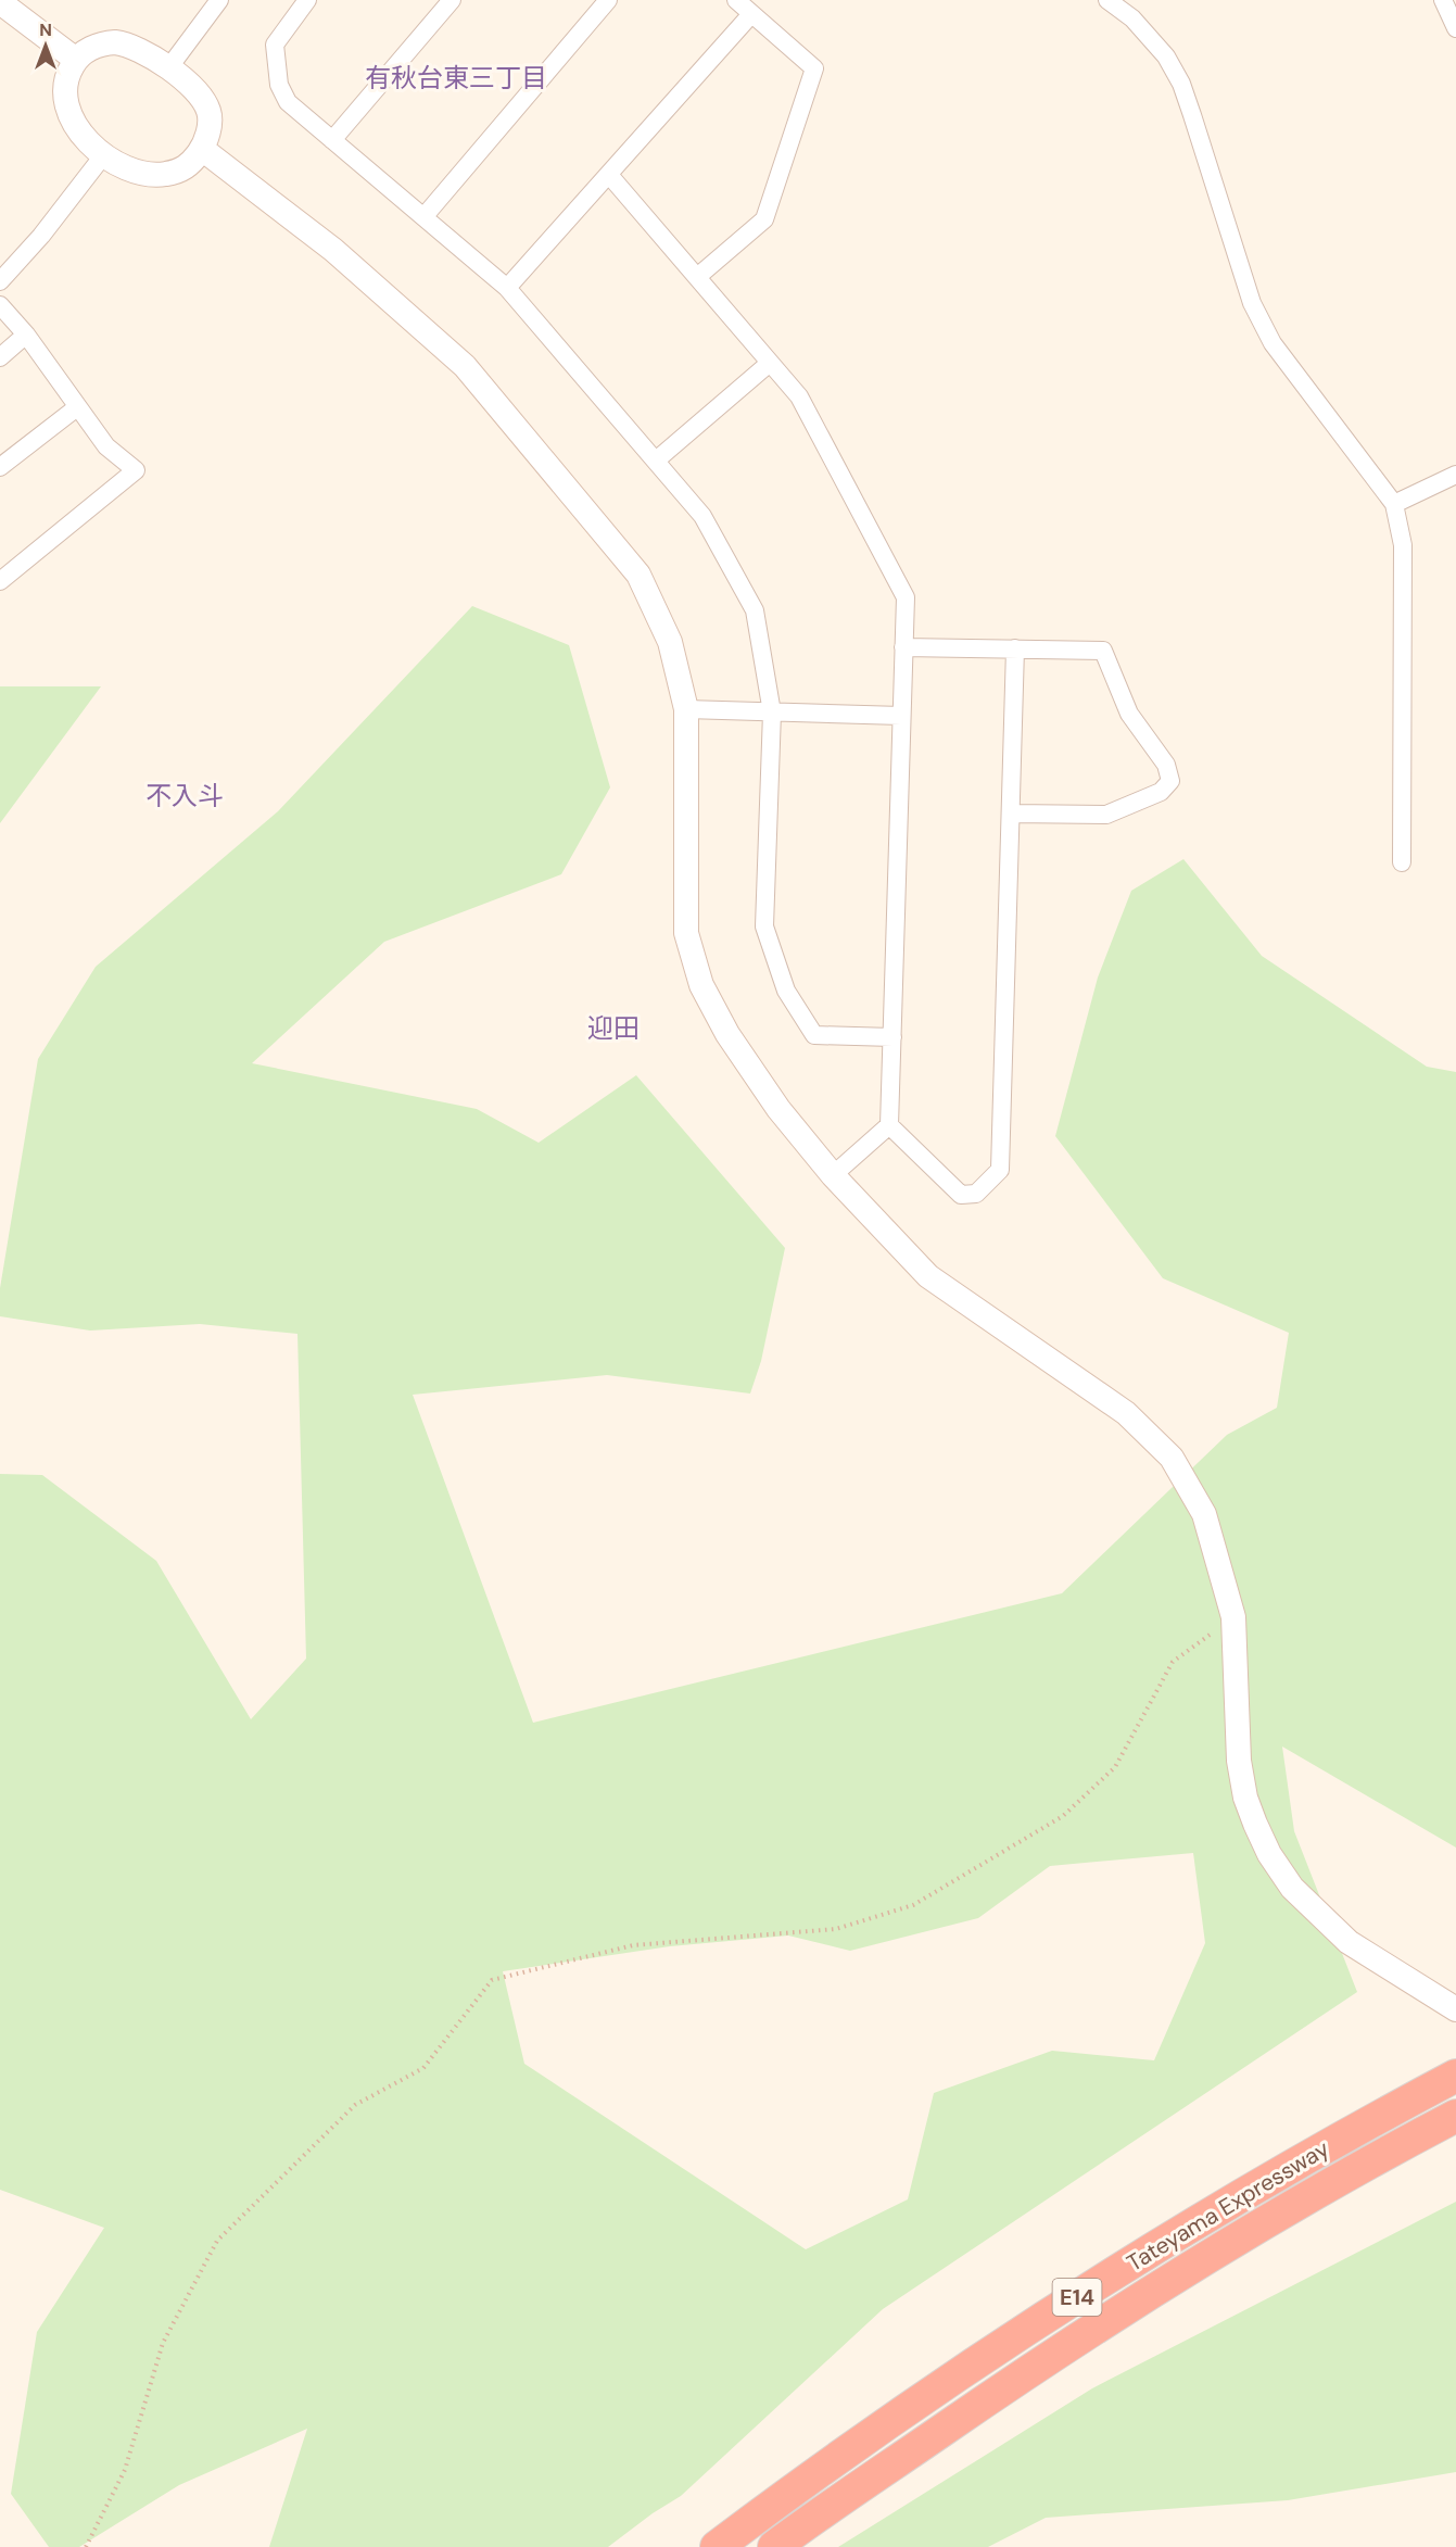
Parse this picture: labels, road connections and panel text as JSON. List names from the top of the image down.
{
  "streets": {
    "highway": ["Tateyama Expressway", "E14"]
  },
  "districts": ["有秋台東三丁目", "不入斗", "迎田"],
  "north": "top"
}
